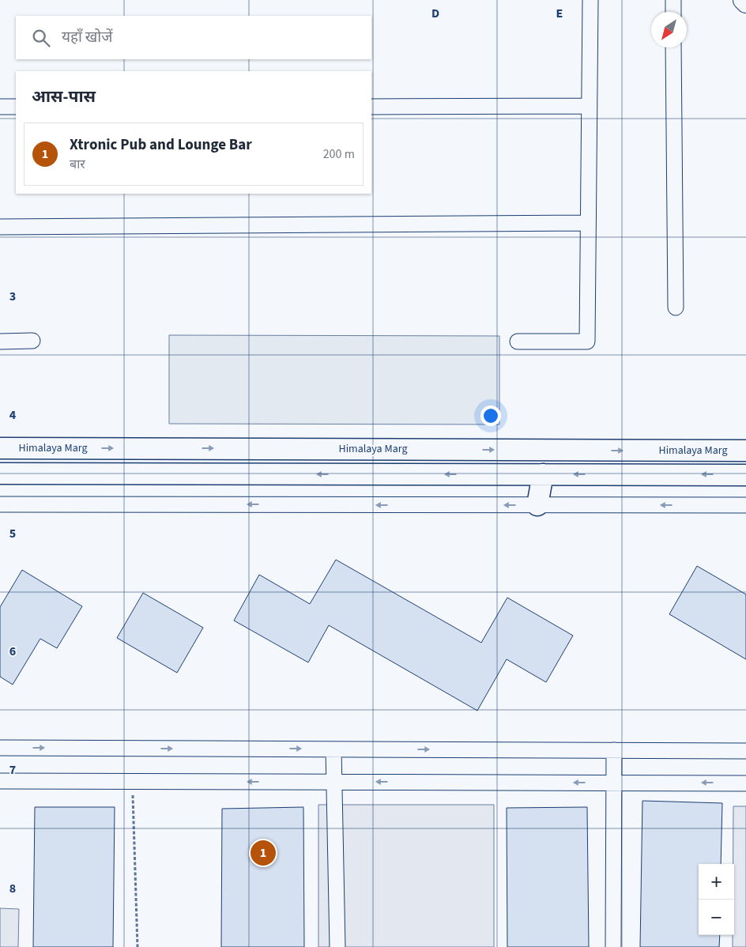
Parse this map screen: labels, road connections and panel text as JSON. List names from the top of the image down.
{
  "streets": {
    "main road": ["Himalaya Marg"]
  },
  "north": "bottom left",
  "page": {
    "search": "यहाँ खोजें",
    "heading": "आस-पास",
    "list": [
      {
        "mark": "1",
        "name": "Xtronic Pub and Lounge Bar",
        "note": "बार",
        "value": "200 m"
      }
    ],
    "pins": "1",
    "map_buttons": ["+", "−"]
  },
  "grid": {
    "columns": ["D", "E"],
    "rows": [
      "3",
      "4",
      "5",
      "6",
      "7",
      "8"
    ]
  }
}
